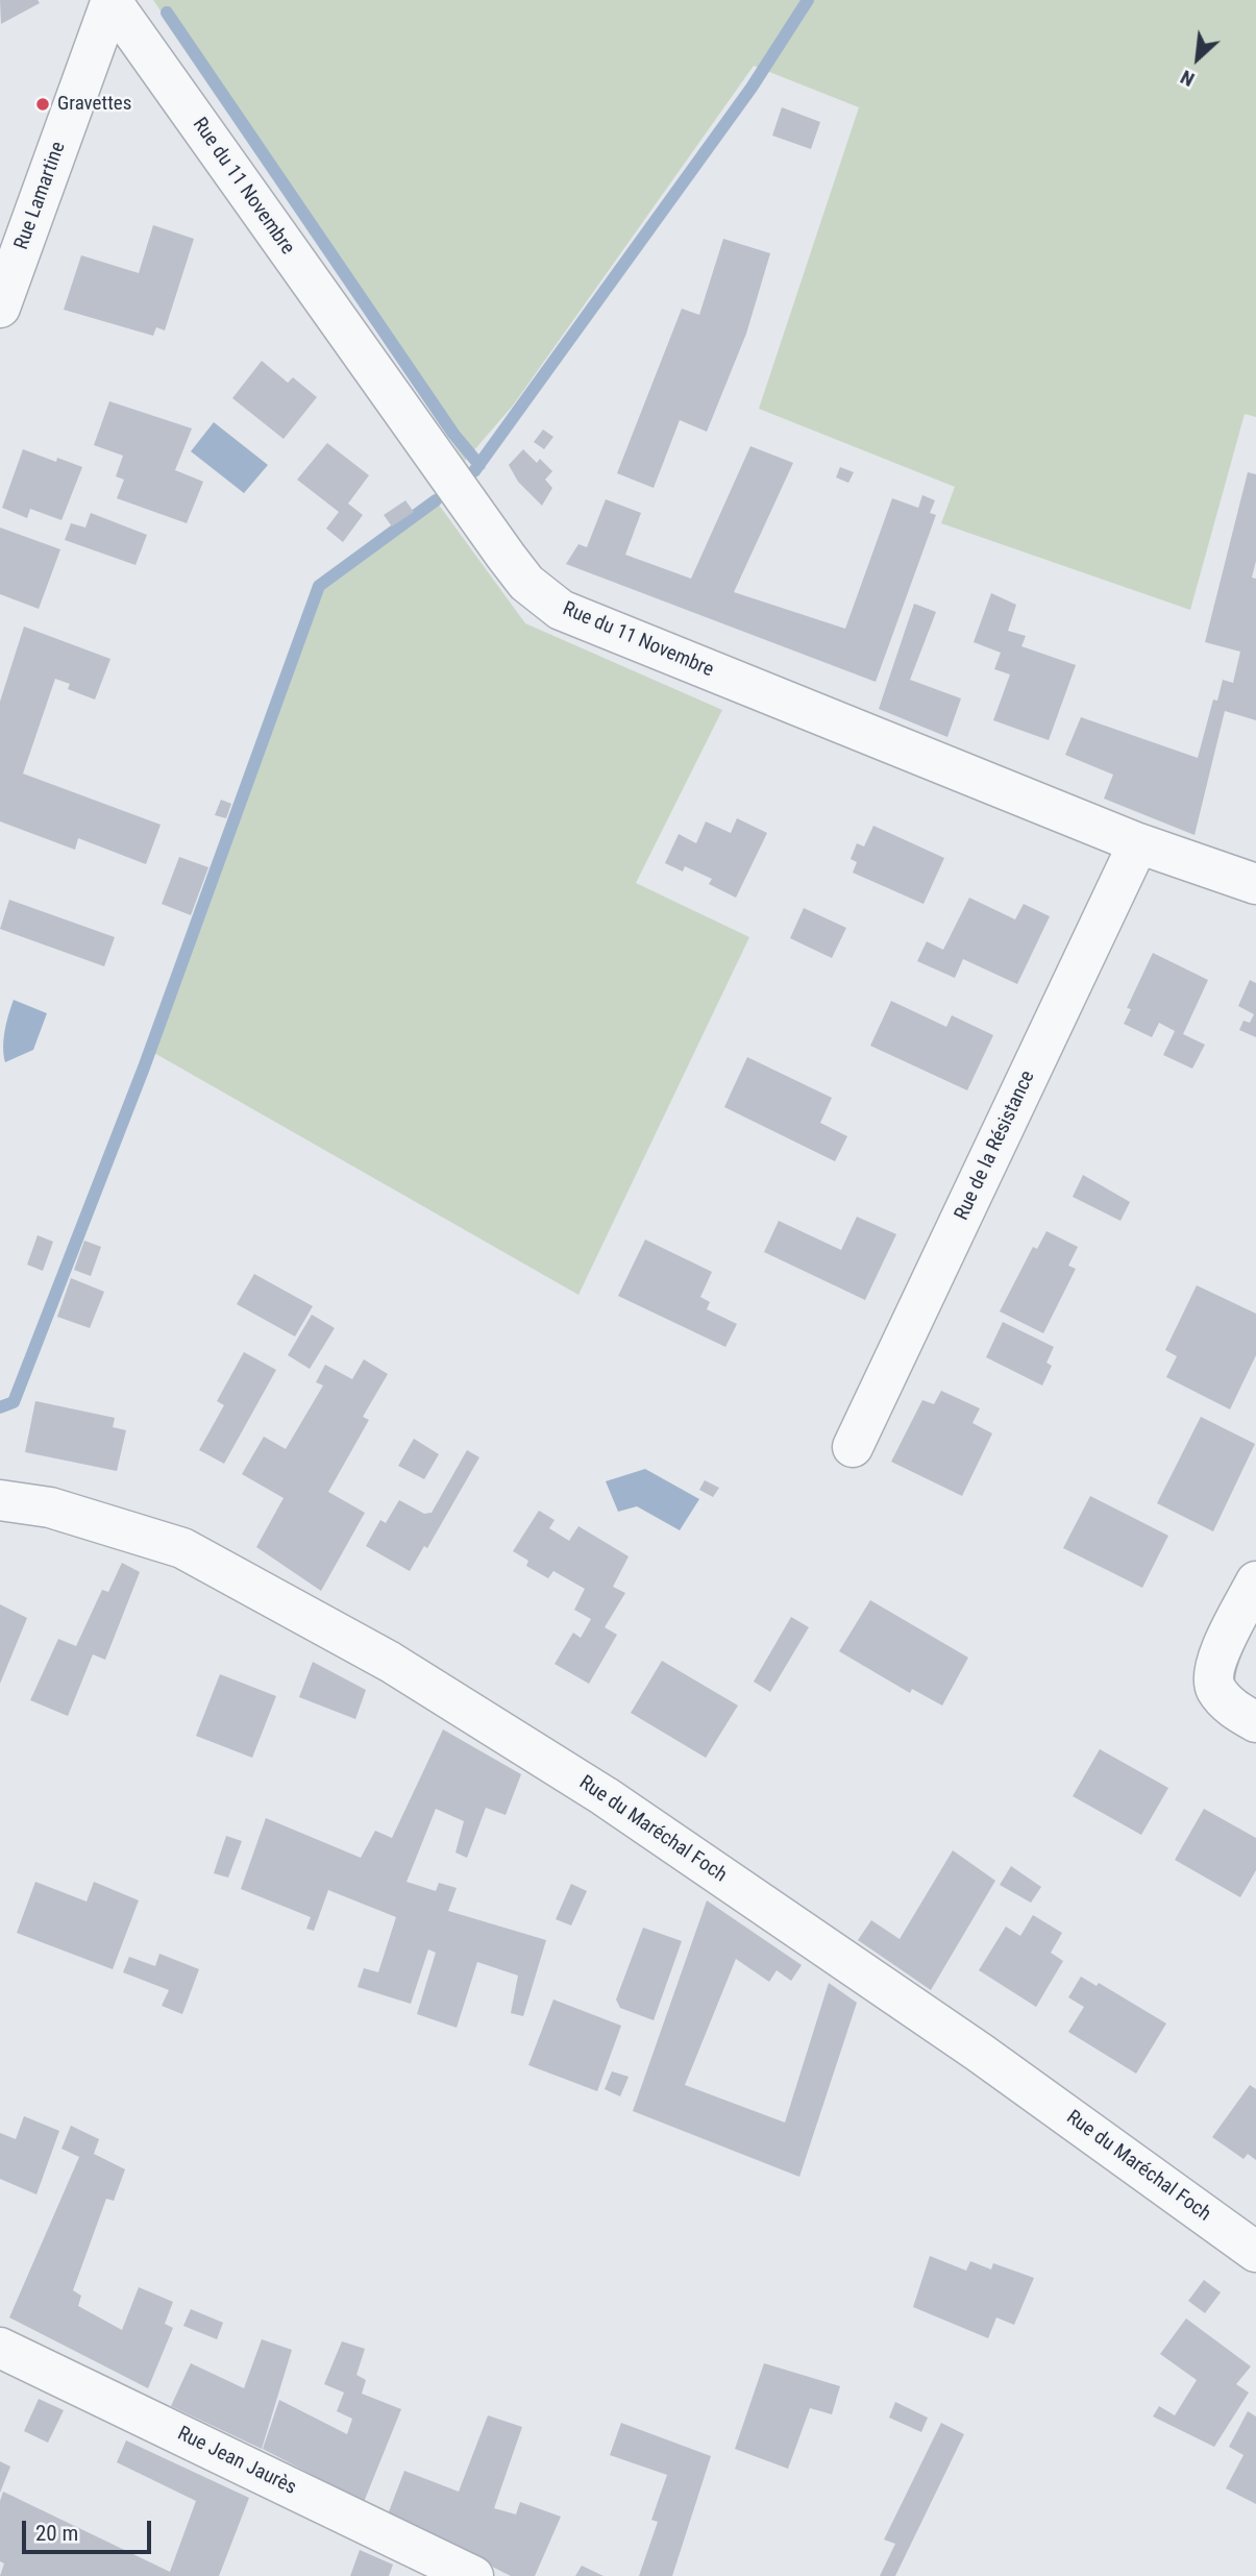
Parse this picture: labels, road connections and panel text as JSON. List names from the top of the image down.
{
  "streets": {
    "street": [
      "Rue du 11 Novembre",
      "Rue Lamartine",
      "Rue de la Résistance",
      "Rue du Maréchal Foch",
      "Rue Jean Jaurès"
    ]
  },
  "crossings": [
    ["Rue du 11 Novembre", "Rue Lamartine"],
    ["Rue du 11 Novembre", "Rue de la Résistance"]
  ],
  "places": ["Gravettes"],
  "scale_bar": "20 m",
  "north": "bottom left"
}
